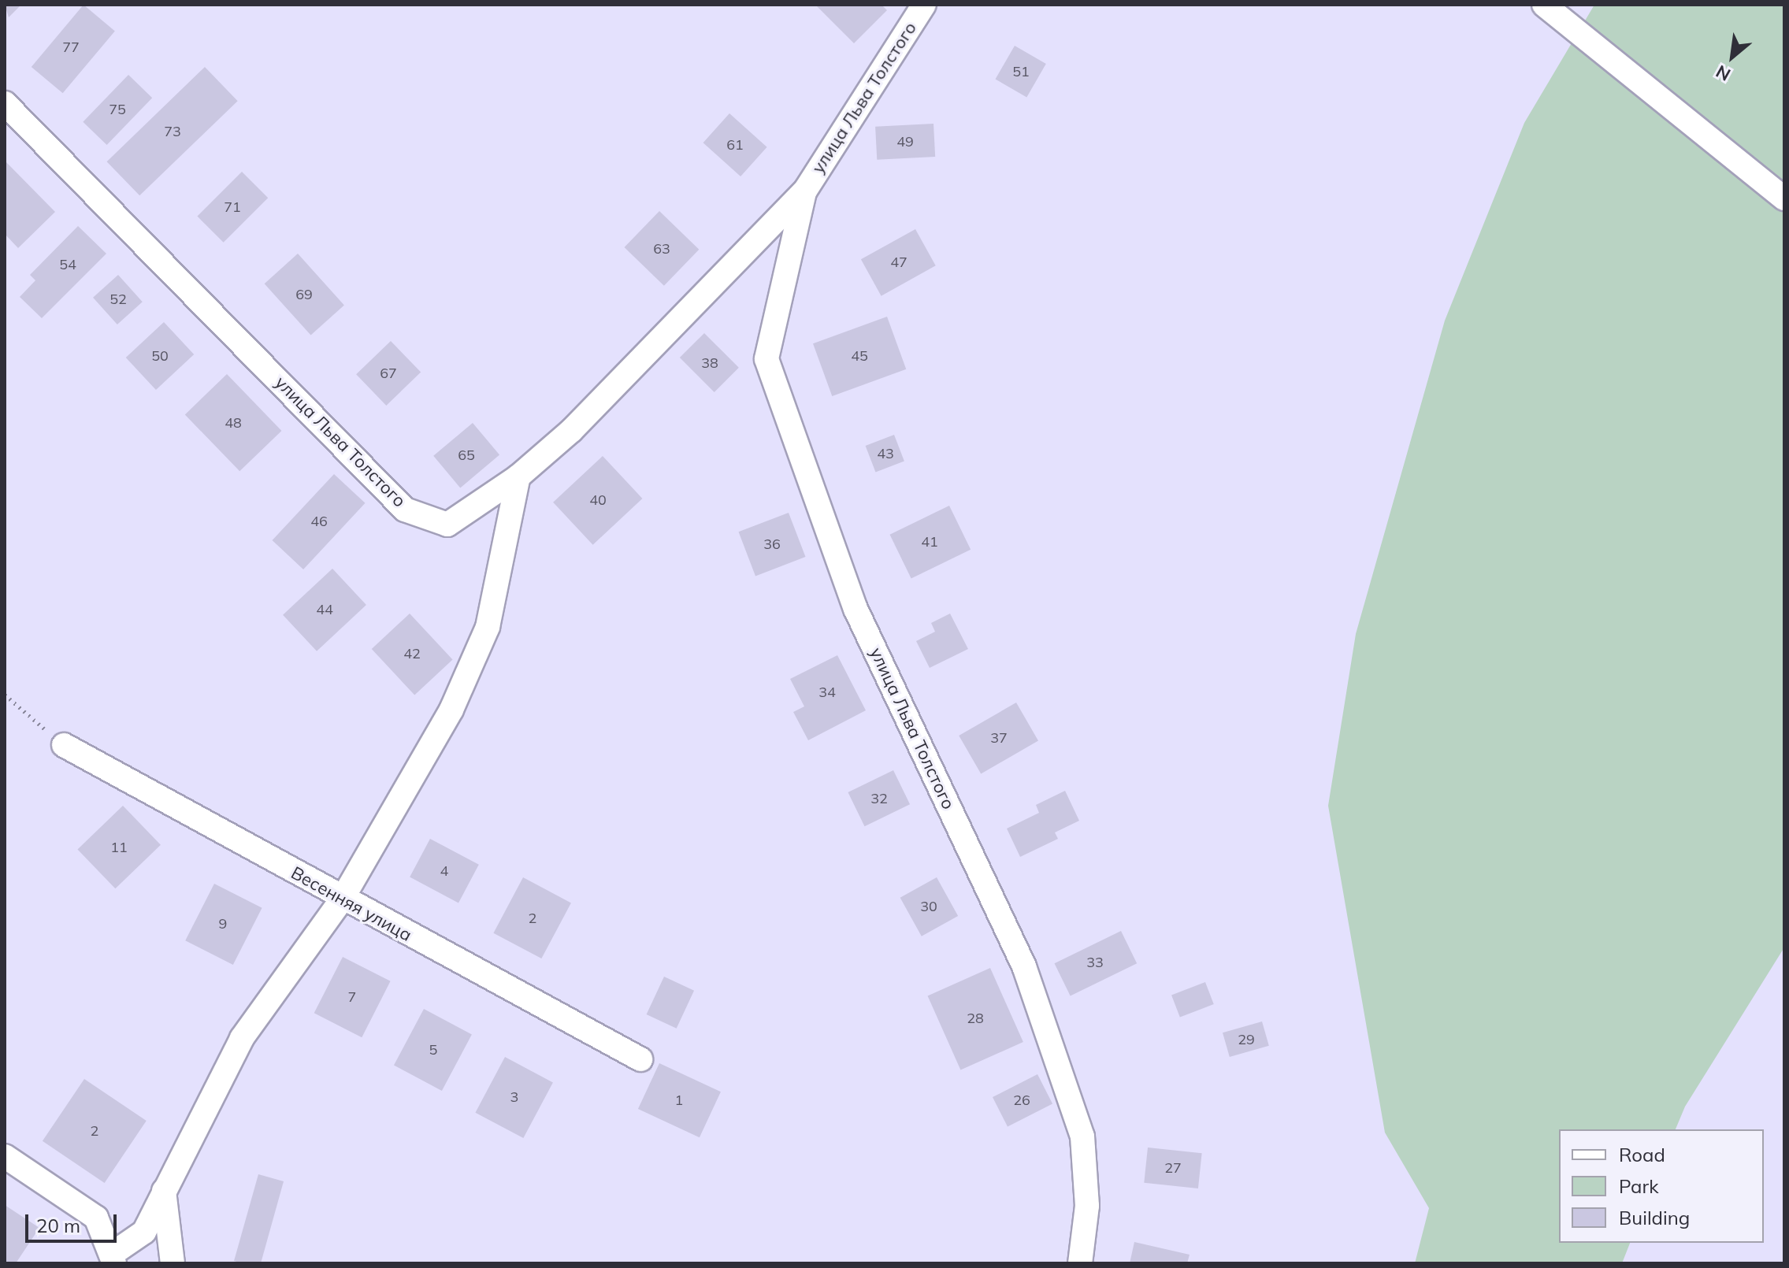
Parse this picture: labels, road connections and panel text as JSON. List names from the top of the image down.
{
  "streets": {
    "street": ["улица Льва Толстого", "Весенняя улица"]
  },
  "house_numbers": [
    "77",
    "51",
    "75",
    "73",
    "49",
    "61",
    "71",
    "63",
    "47",
    "54",
    "69",
    "52",
    "50",
    "45",
    "38",
    "67",
    "48",
    "43",
    "65",
    "40",
    "46",
    "41",
    "36",
    "44",
    "42",
    "34",
    "37",
    "32",
    "11",
    "4",
    "30",
    "2",
    "9",
    "33",
    "7",
    "28",
    "29",
    "5",
    "3",
    "1",
    "26",
    "2",
    "27"
  ],
  "legend": ["Road", "Park", "Building"],
  "scale_bar": "20 m",
  "north": "bottom left"
}
